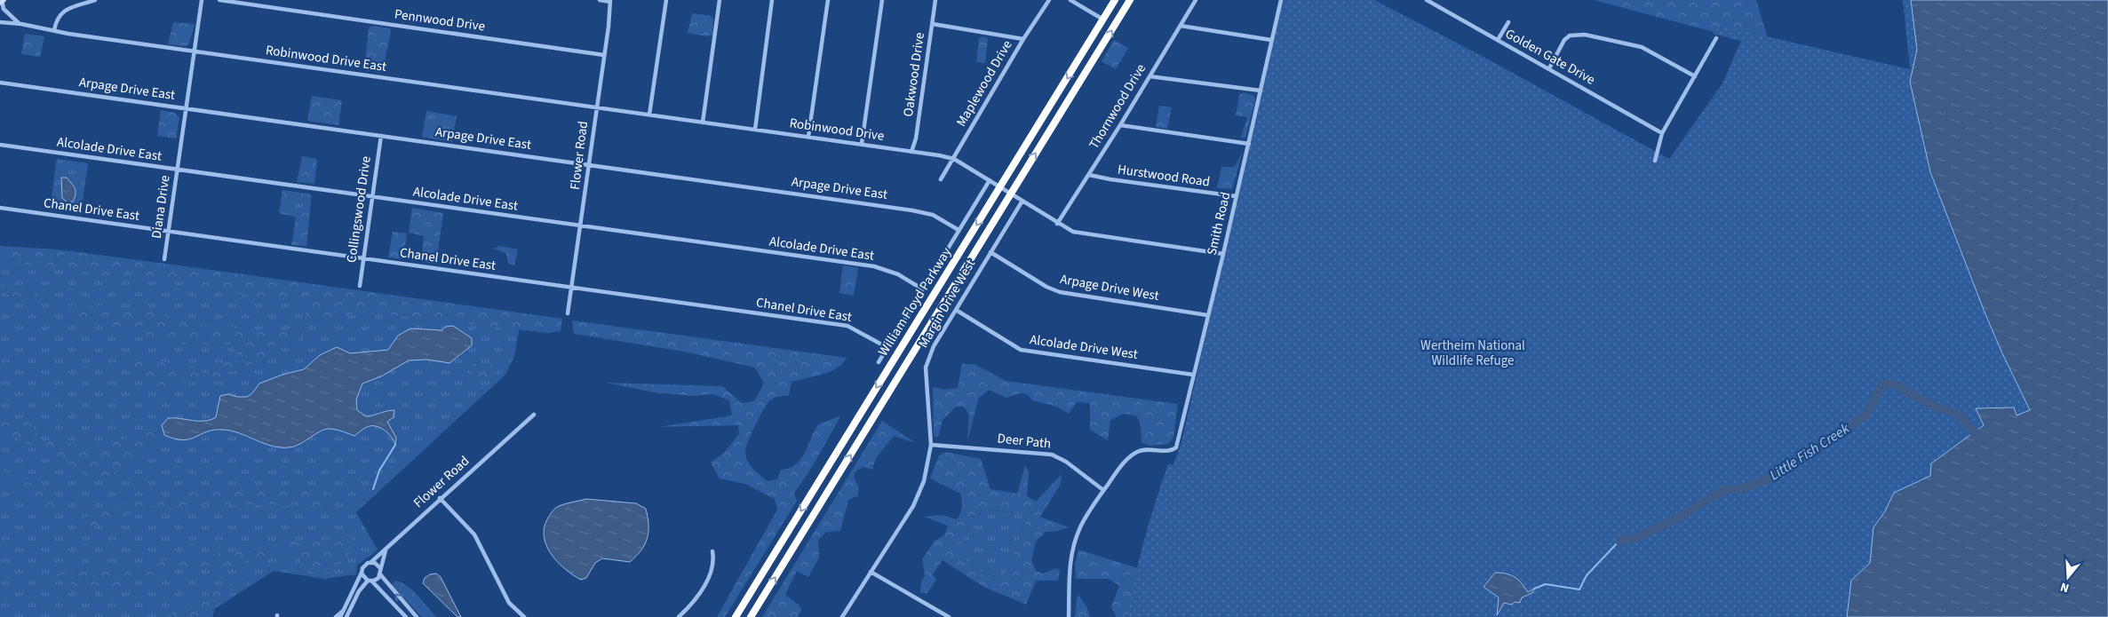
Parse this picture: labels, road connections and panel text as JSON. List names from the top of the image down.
{
  "streets": {
    "highway": ["William Floyd Parkway"],
    "street": [
      "Pennwood Drive",
      "Golden Gate Drive",
      "Robinwood Drive East",
      "Oakwood Drive",
      "Maplewood Drive",
      "Arpage Drive East",
      "Thornwood Drive",
      "Robinwood Drive",
      "Alcolade Drive East",
      "Flower Road",
      "Hurstwood Road",
      "Diana Drive",
      "Chanel Drive East",
      "Collingswood Drive",
      "Smith Road",
      "Arpage Drive West",
      "Margin Drive West",
      "Alcolade Drive West",
      "Deer Path"
    ]
  },
  "crossings": [
    ["Pennwood Drive", "Flower Road"],
    ["Robinwood Drive East", "Robinwood Drive"],
    ["Robinwood Drive East", "Flower Road"],
    ["Robinwood Drive East", "Diana Drive"],
    ["Oakwood Drive", "Robinwood Drive"],
    ["Maplewood Drive", "Robinwood Drive"],
    ["Arpage Drive East", "Flower Road"],
    ["Arpage Drive East", "Diana Drive"],
    ["Arpage Drive East", "Collingswood Drive"],
    ["Thornwood Drive", "Robinwood Drive"],
    ["Thornwood Drive", "Hurstwood Road"],
    ["Robinwood Drive", "Smith Road"],
    ["Robinwood Drive", "William Floyd Parkway"],
    ["Robinwood Drive", "Margin Drive West"],
    ["Alcolade Drive East", "Flower Road"],
    ["Alcolade Drive East", "Diana Drive"],
    ["Alcolade Drive East", "Collingswood Drive"],
    ["Flower Road", "Chanel Drive East"],
    ["Hurstwood Road", "Smith Road"],
    ["Diana Drive", "Chanel Drive East"],
    ["Chanel Drive East", "Collingswood Drive"],
    ["Smith Road", "Arpage Drive West"],
    ["Smith Road", "Alcolade Drive West"],
    ["Smith Road", "Deer Path"],
    ["Arpage Drive West", "Margin Drive West"],
    ["Margin Drive West", "Alcolade Drive West"],
    ["Margin Drive West", "Deer Path"]
  ],
  "water": ["Little Fish Creek"],
  "parks": ["Wertheim National Wildlife Refuge"],
  "north": "bottom"
}
